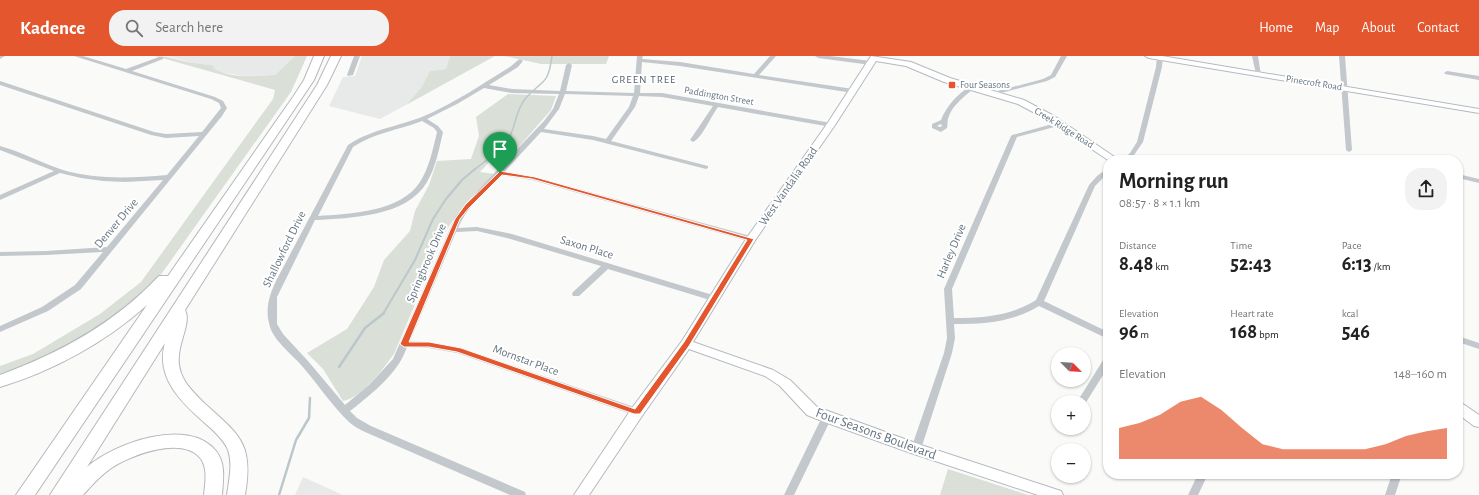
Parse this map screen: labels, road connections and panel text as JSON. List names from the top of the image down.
{
  "streets": {
    "main road": [
      "Pinecroft Road",
      "Creek Ridge Road",
      "West Vandalia Road",
      "Four Seasons Boulevard"
    ],
    "street": [
      "Paddington Street",
      "Denver Drive",
      "Saxon Place",
      "Shallowford Drive",
      "Harley Drive",
      "Springbrook Drive",
      "Mornstar Place"
    ]
  },
  "crossings": [
    ["Paddington Street", "West Vandalia Road"],
    ["Paddington Street", "Shallowford Drive"],
    ["Paddington Street", "Springbrook Drive"],
    ["Creek Ridge Road", "West Vandalia Road"],
    ["Creek Ridge Road", "Harley Drive"],
    ["West Vandalia Road", "Saxon Place"],
    ["West Vandalia Road", "Mornstar Place"],
    ["West Vandalia Road", "Four Seasons Boulevard"],
    ["Saxon Place", "Springbrook Drive"],
    ["Shallowford Drive", "Springbrook Drive"],
    ["Harley Drive", "Four Seasons Boulevard"],
    ["Springbrook Drive", "Mornstar Place"]
  ],
  "districts": ["GREEN TREE"],
  "places": {
    "transit": ["Four Seasons"]
  },
  "north": "bottom right",
  "page": {
    "header": "Kadence",
    "search": "Search here",
    "nav": [
      "Home",
      "Map",
      "About",
      "Contact"
    ],
    "heading": ["Morning run", "08:57 · 8 × 1.1 km"],
    "stats": [
      ["Distance", "8.48 km"],
      ["Time", "52:43"],
      ["Pace", "6:13 /km"],
      ["Elevation", "96 m"],
      ["Heart rate", "168 bpm"],
      ["kcal", "546"]
    ],
    "map_buttons": ["+", "−"],
    "chart": ["Elevation", "148–160 m"]
  }
}
